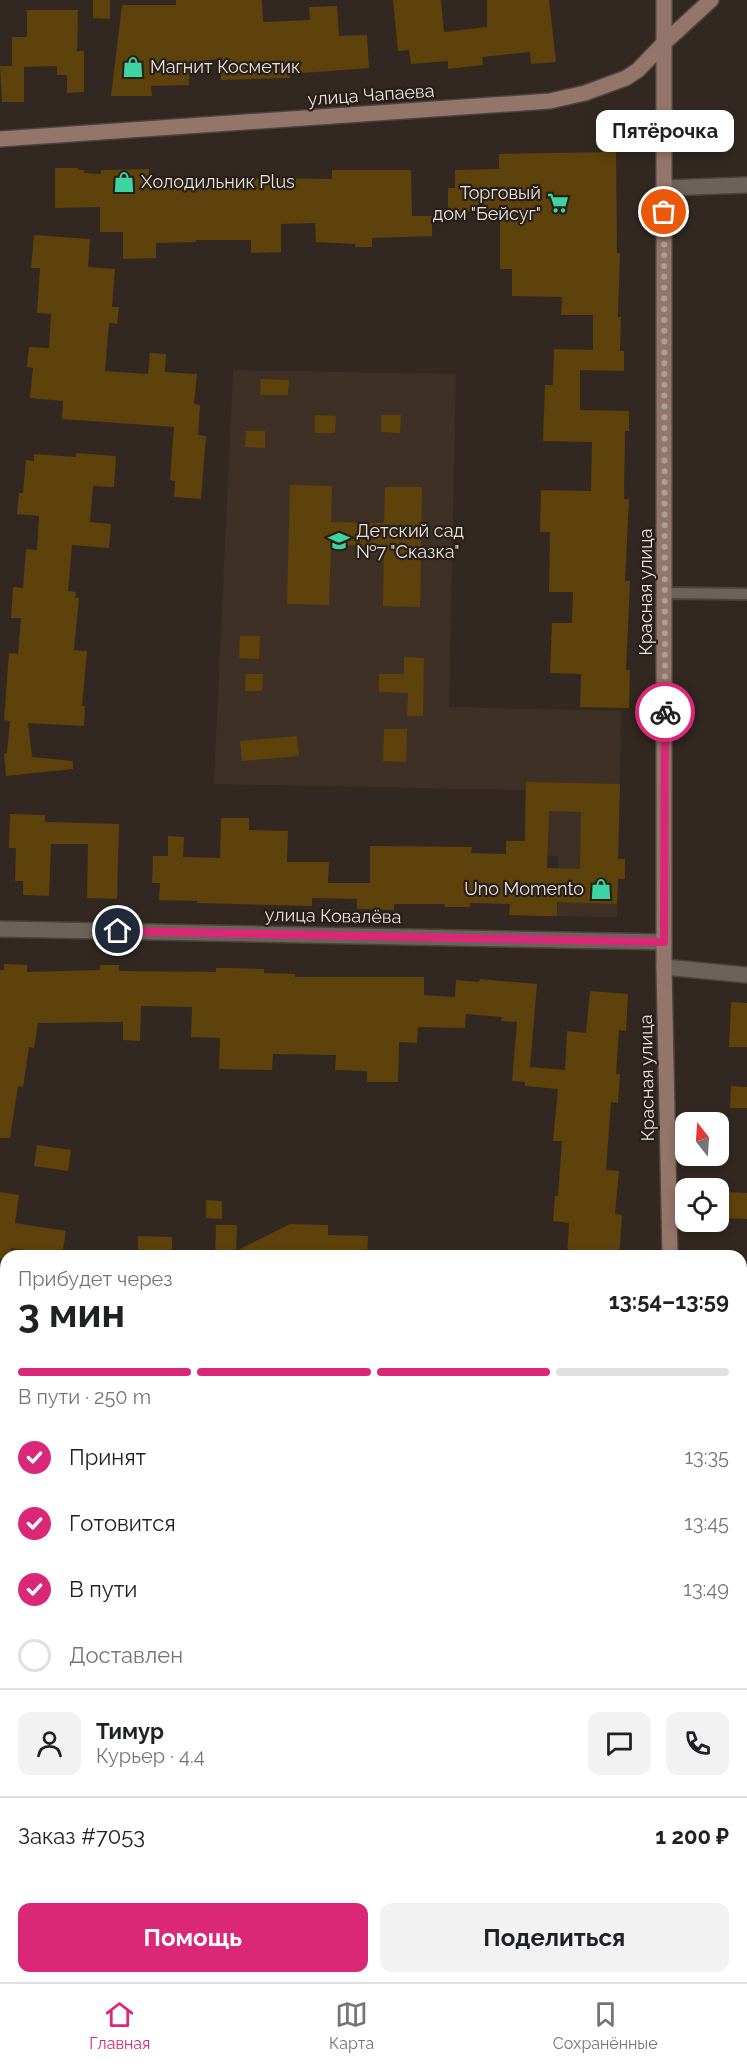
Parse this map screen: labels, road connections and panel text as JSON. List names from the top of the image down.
{
  "streets": {
    "street": ["улица Чапаева", "Красная улица", "улица Ковалёва"]
  },
  "crossings": [
    ["улица Чапаева", "Красная улица"],
    ["Красная улица", "улица Ковалёва"]
  ],
  "places": {
    "shop": ["Магнит Косметик", "Холодильник Plus", "Uno Momento"],
    "supermarket": ["Торговый дом \"Бейсуг\""],
    "other": ["Пятёрочка"],
    "school or university": ["Детский сад №7 \"Сказка\""]
  },
  "north": "top",
  "page": {
    "bubble": "Пятёрочка",
    "heading": ["3 мин", "Прибудет через", "13:54–13:59"],
    "panel": [
      "Тимур",
      "Курьер · 4.4",
      "Заказ #7053",
      "1 200 ₽"
    ],
    "bar": "В пути · 250 m",
    "list": [
      ["Принят", "13:35"],
      ["Готовится", "13:45"],
      ["В пути", "13:49"],
      "Доставлен"
    ],
    "buttons": ["Помощь", "Поделиться"],
    "tabs": ["Главная", "Карта", "Сохранённые"]
  }
}
